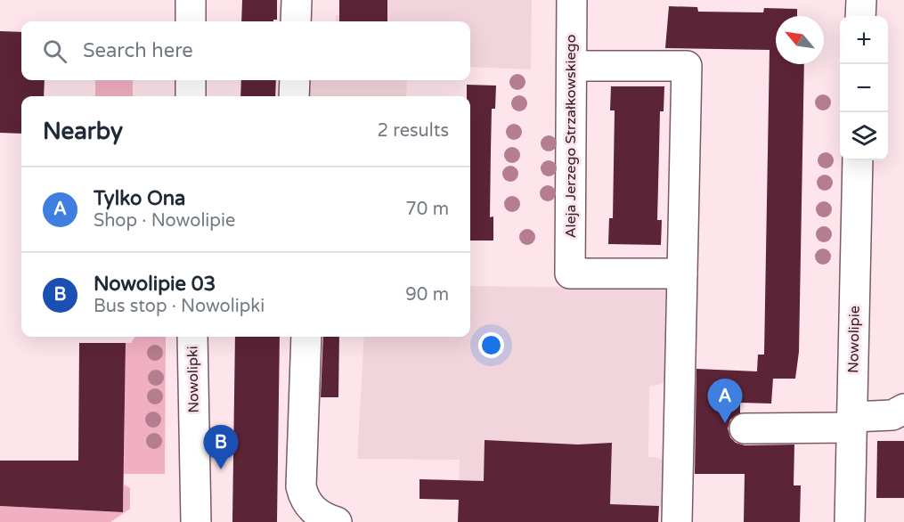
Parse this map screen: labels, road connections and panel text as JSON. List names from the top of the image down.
{
  "streets": {
    "street": ["Aleja Jerzego Strzałkowskiego", "Nowolipie", "Nowolipki"]
  },
  "north": "top left",
  "page": {
    "map_buttons": ["+", "−"],
    "search": "Search here",
    "heading": ["Nearby", "2 results"],
    "list": [
      {
        "mark": "A",
        "name": "Tylko Ona",
        "note": "Shop · Nowolipie",
        "value": "70 m"
      },
      {
        "mark": "B",
        "name": "Nowolipie 03",
        "note": "Bus stop · Nowolipki",
        "value": "90 m"
      }
    ],
    "pins": ["A", "B"]
  }
}
